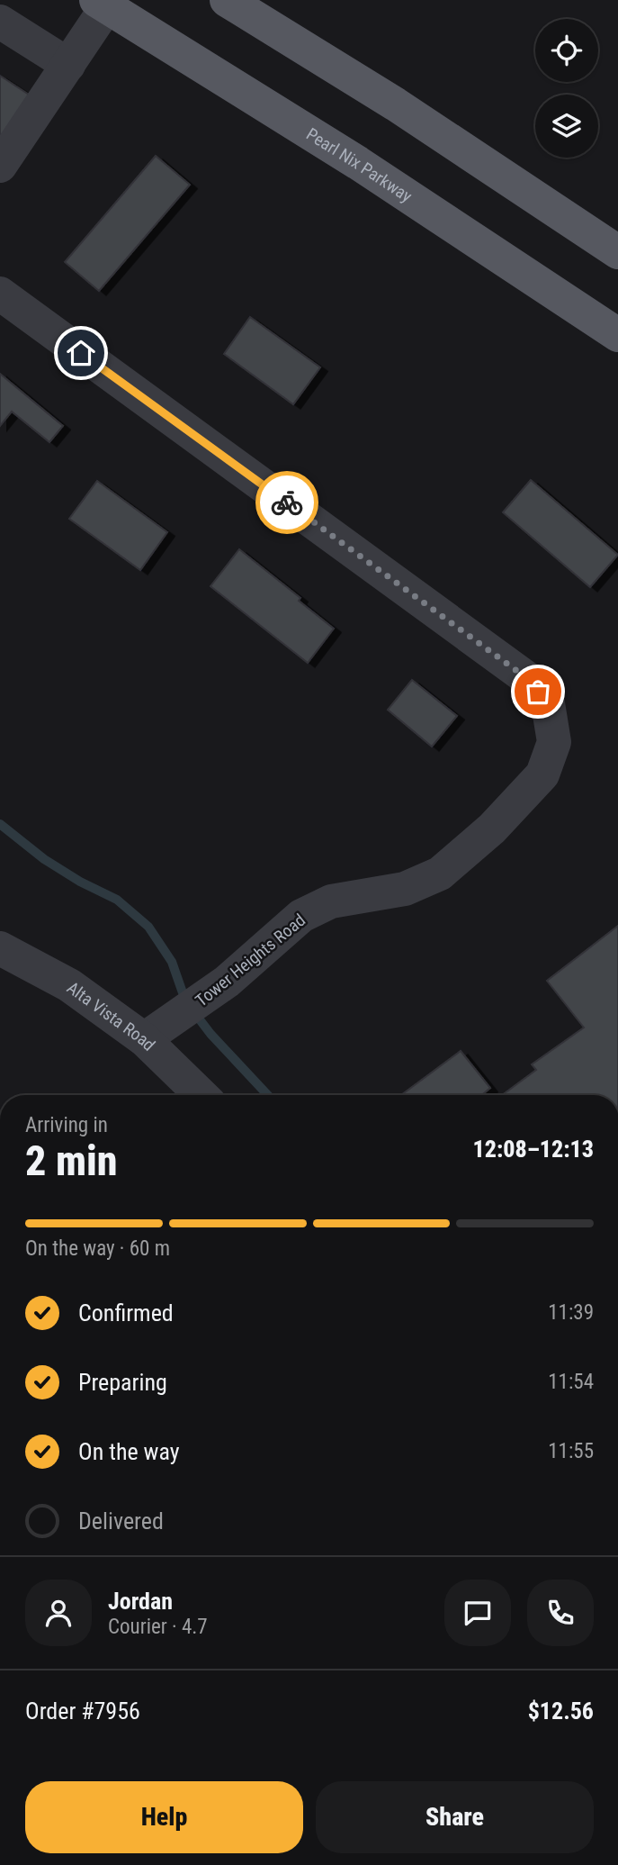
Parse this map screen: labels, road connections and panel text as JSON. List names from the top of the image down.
{
  "streets": {
    "main road": ["Pearl Nix Parkway"],
    "street": ["Tower Heights Road", "Alta Vista Road"]
  },
  "crossings": [
    ["Tower Heights Road", "Alta Vista Road"]
  ],
  "page": {
    "heading": ["2 min", "Arriving in", "12:08–12:13"],
    "panel": [
      "Jordan",
      "Courier · 4.7",
      "Order #7956",
      "$12.56"
    ],
    "bar": "On the way · 60 m",
    "list": [
      ["Confirmed", "11:39"],
      ["Preparing", "11:54"],
      ["On the way", "11:55"],
      "Delivered"
    ],
    "buttons": ["Help", "Share"]
  }
}
